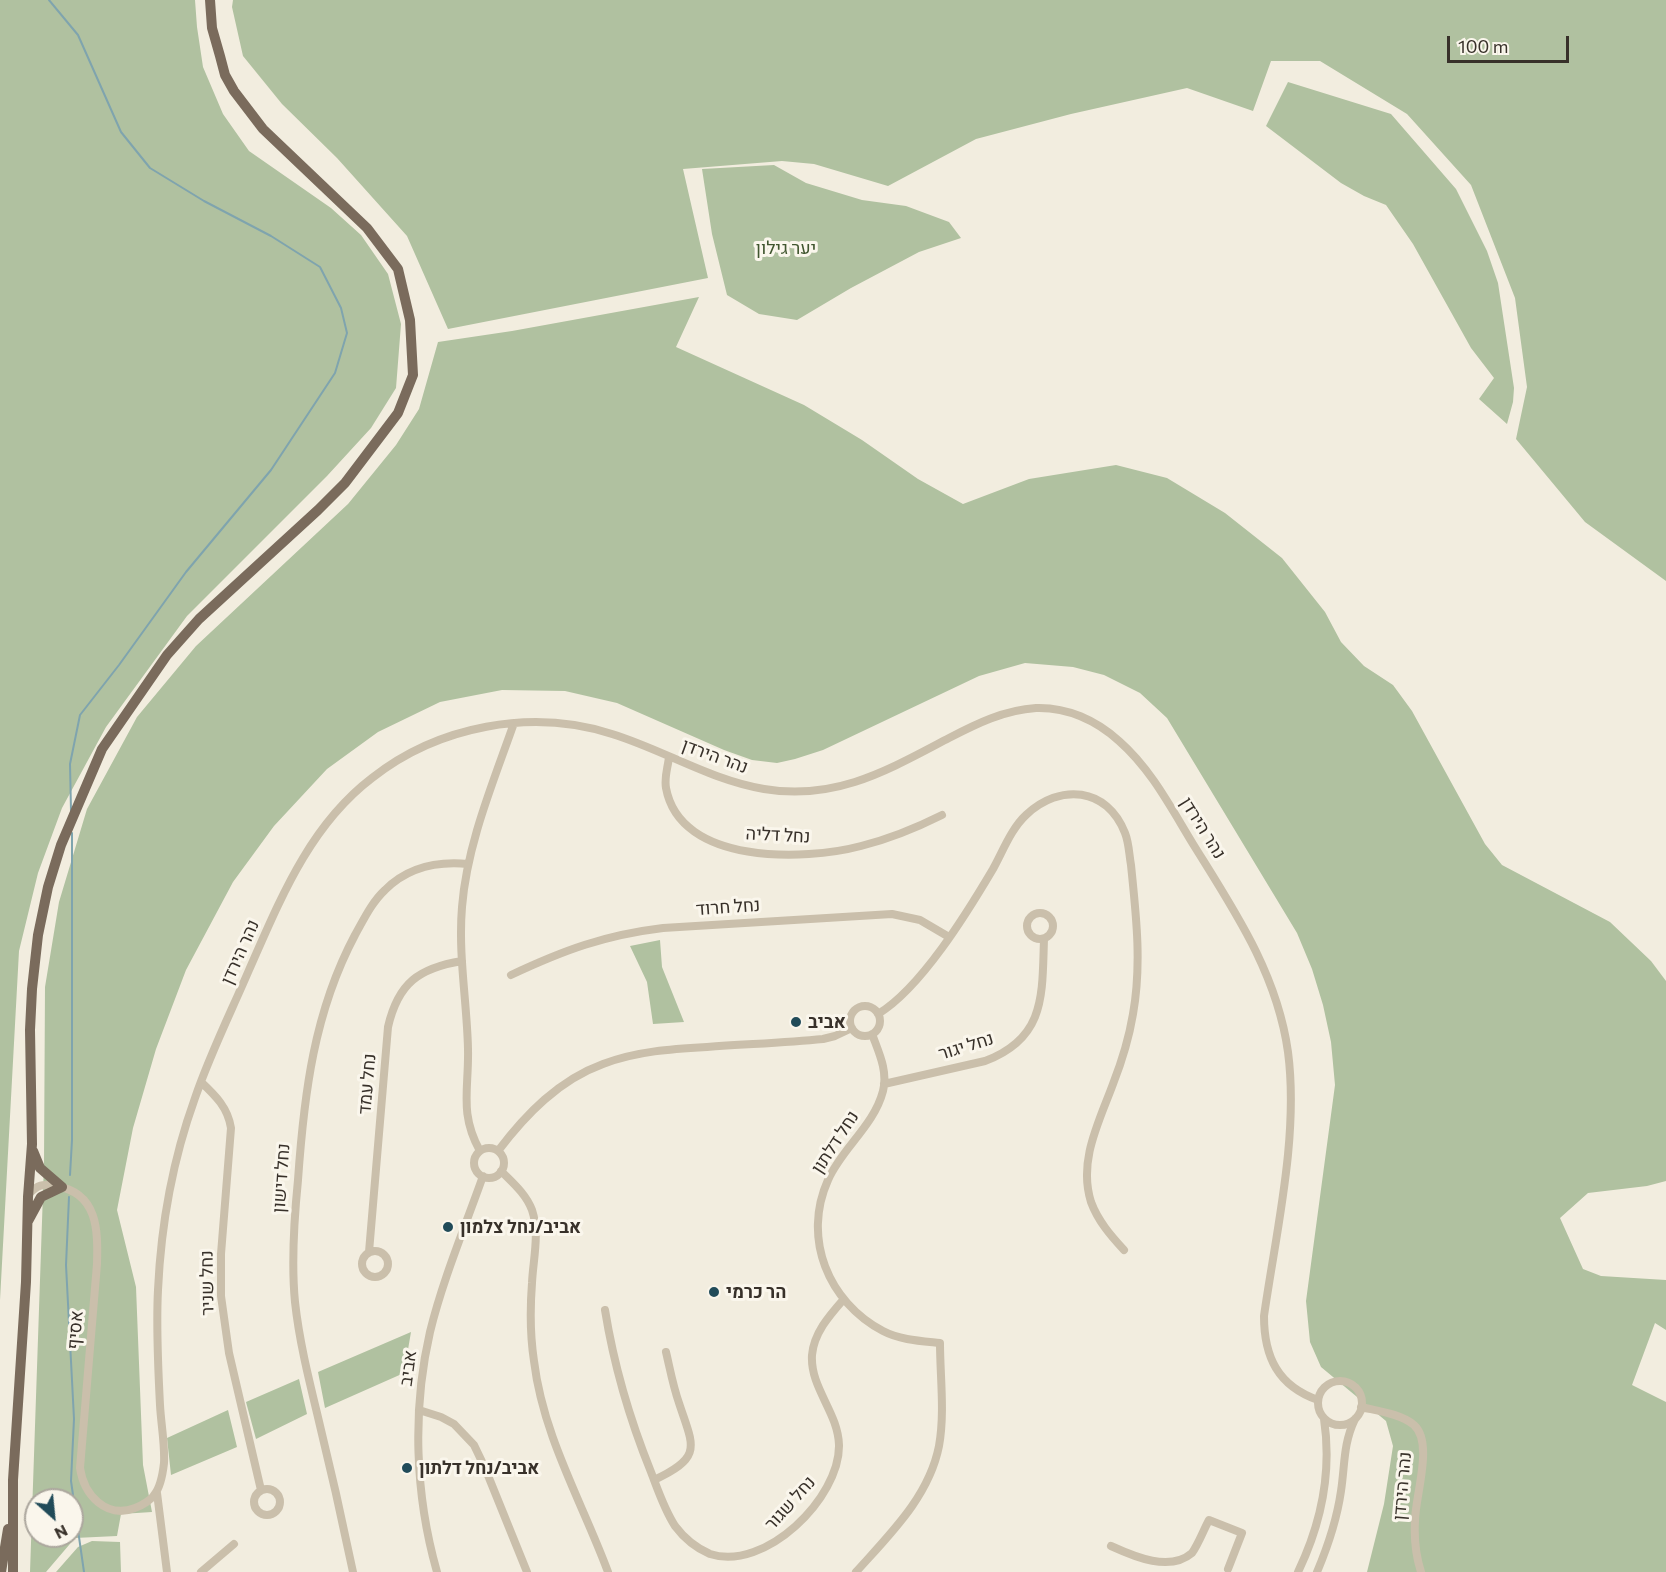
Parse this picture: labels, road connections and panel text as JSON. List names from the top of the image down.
{
  "streets": {
    "street": [
      "נהר הירדן",
      "נחל דליה",
      "נחל חרוד",
      "נחל יגור",
      "נחל עמד",
      "נחל דלתון",
      "נחל דישון",
      "נחל שניר",
      "אסיף",
      "אביב",
      "נחל שגור"
    ]
  },
  "crossings": [
    ["נהר הירדן", "נחל דליה"],
    ["נהר הירדן", "נחל שניר"],
    ["נהר הירדן", "אסיף"],
    ["נחל יגור", "נחל דלתון"],
    ["נחל דלתון", "נחל שגור"]
  ],
  "parks": ["יער גילון"],
  "places": [
    "אביב",
    "אביב/נחל צלמון",
    "הר כרמי",
    "אביב/נחל דלתון"
  ],
  "scale_bar": "100 m",
  "north": "bottom right"
}
